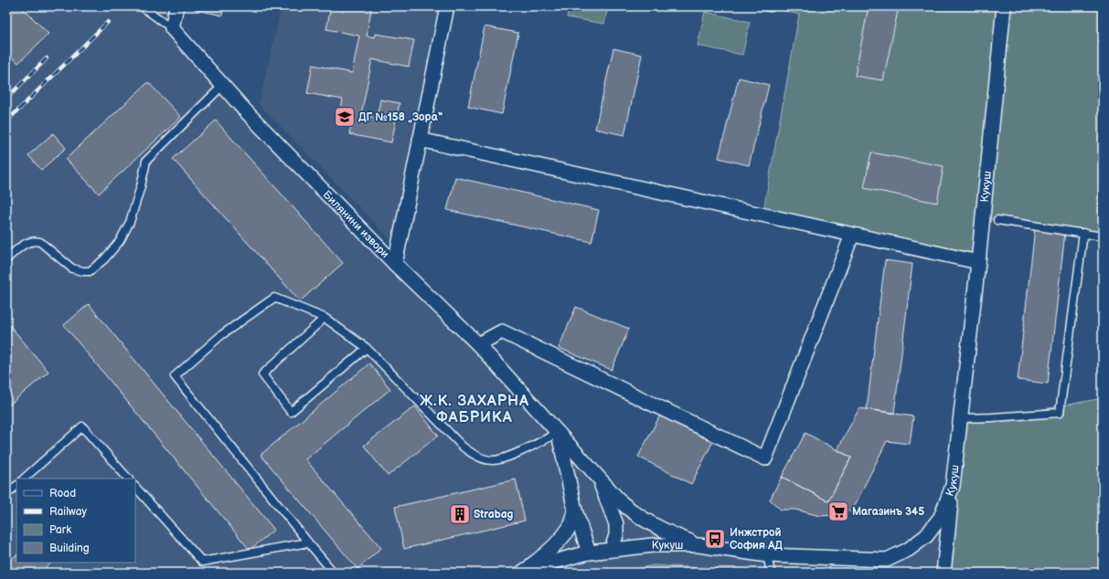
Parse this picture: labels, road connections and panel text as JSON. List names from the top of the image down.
{
  "streets": {
    "street": ["Кукуш", "Билянини извори"]
  },
  "crossings": [
    ["Кукуш", "Билянини извори"]
  ],
  "districts": ["Ж.К. ЗАХАРНА ФАБРИКА"],
  "places": {
    "school or university": ["ДГ №158 „Зора“"],
    "supermarket": ["Магазинъ 345"],
    "building": ["Strabag"],
    "bus stop": ["Инжстрой София АД"]
  },
  "legend": [
    "Road",
    "Railway",
    "Park",
    "Building"
  ]
}
